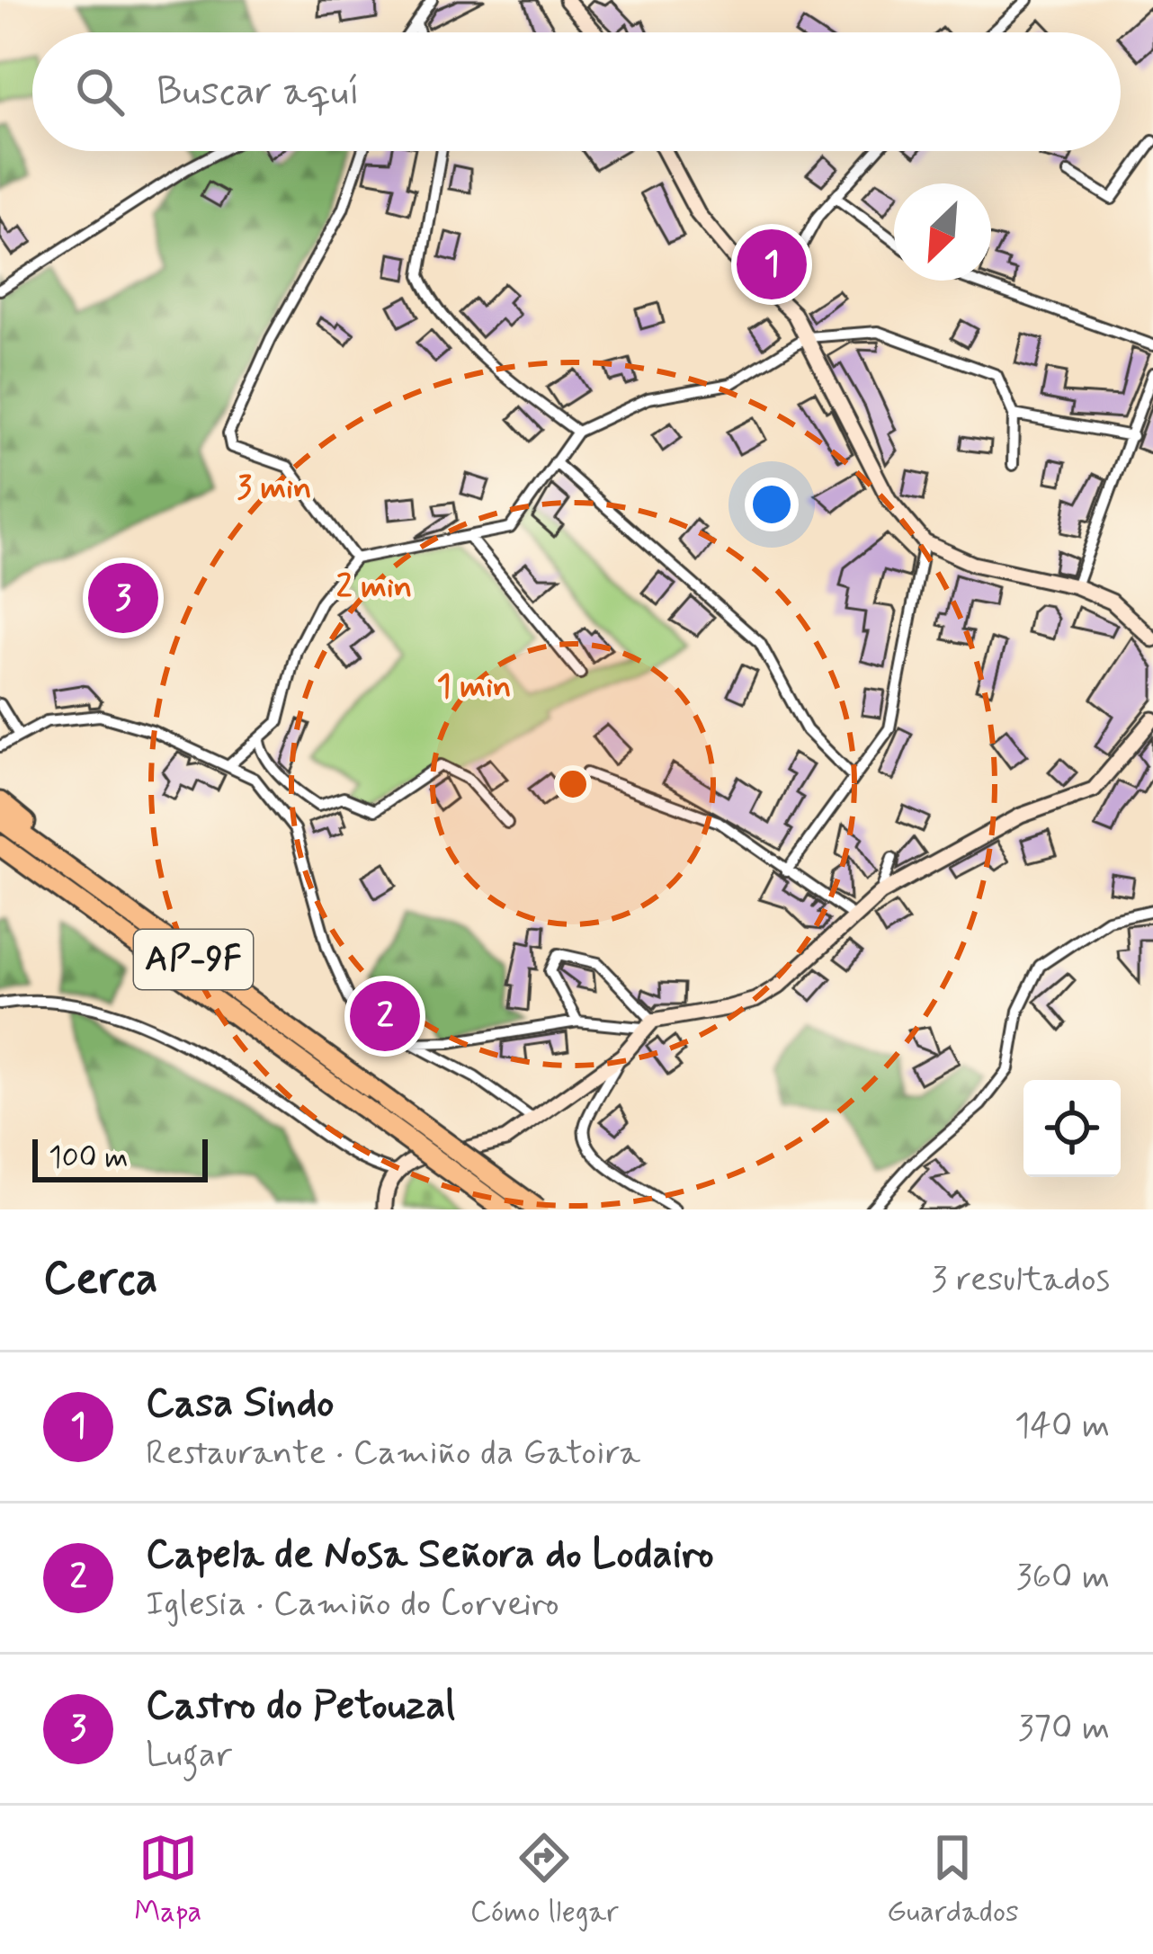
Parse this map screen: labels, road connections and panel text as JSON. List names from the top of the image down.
{
  "streets": {
    "highway": ["AP-9F"]
  },
  "scale_bar": "100 m",
  "north": "bottom left",
  "page": {
    "search": "Buscar aquí",
    "pins": ["1", "3", "2"],
    "scale": "100 m",
    "heading": ["Cerca", "3 resultados"],
    "list": [
      {
        "mark": "1",
        "name": "Casa Sindo",
        "note": "Restaurante · Camiño da Gatoira",
        "value": "140 m"
      },
      {
        "mark": "2",
        "name": "Capela de Nosa Señora do Lodairo",
        "note": "Iglesia · Camiño do Corveiro",
        "value": "360 m"
      },
      {
        "mark": "3",
        "name": "Castro do Petouzal",
        "note": "Lugar",
        "value": "370 m"
      }
    ],
    "nav": ["Mapa", "Cómo llegar", "Guardados"]
  },
  "rings": ["3 min", "2 min", "1 min"]
}
